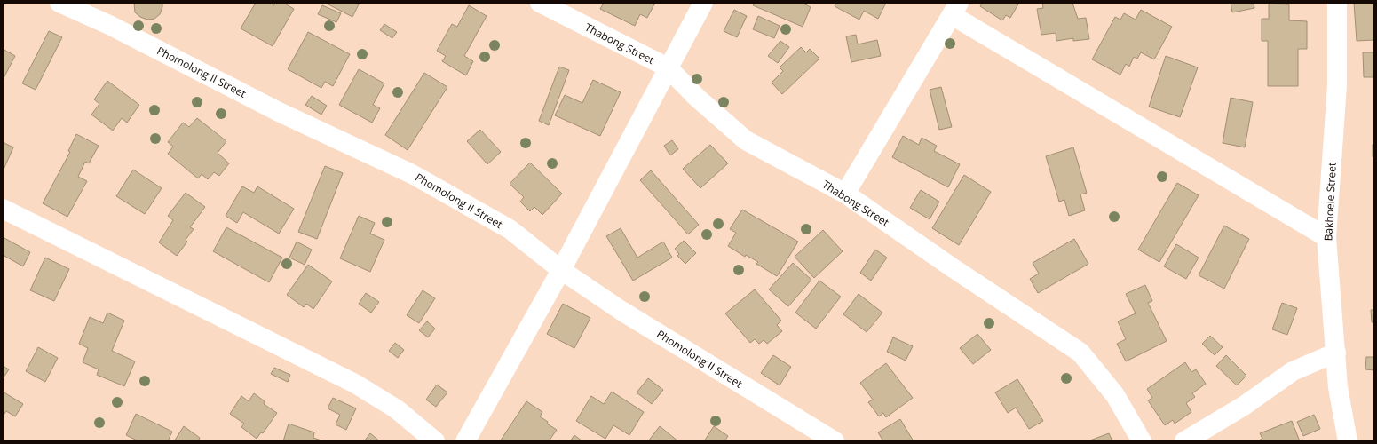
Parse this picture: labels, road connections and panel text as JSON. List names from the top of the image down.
{
  "streets": {
    "street": ["Thabong Street", "Phomolong II Street", "Bakhoele Street"]
  }
}
